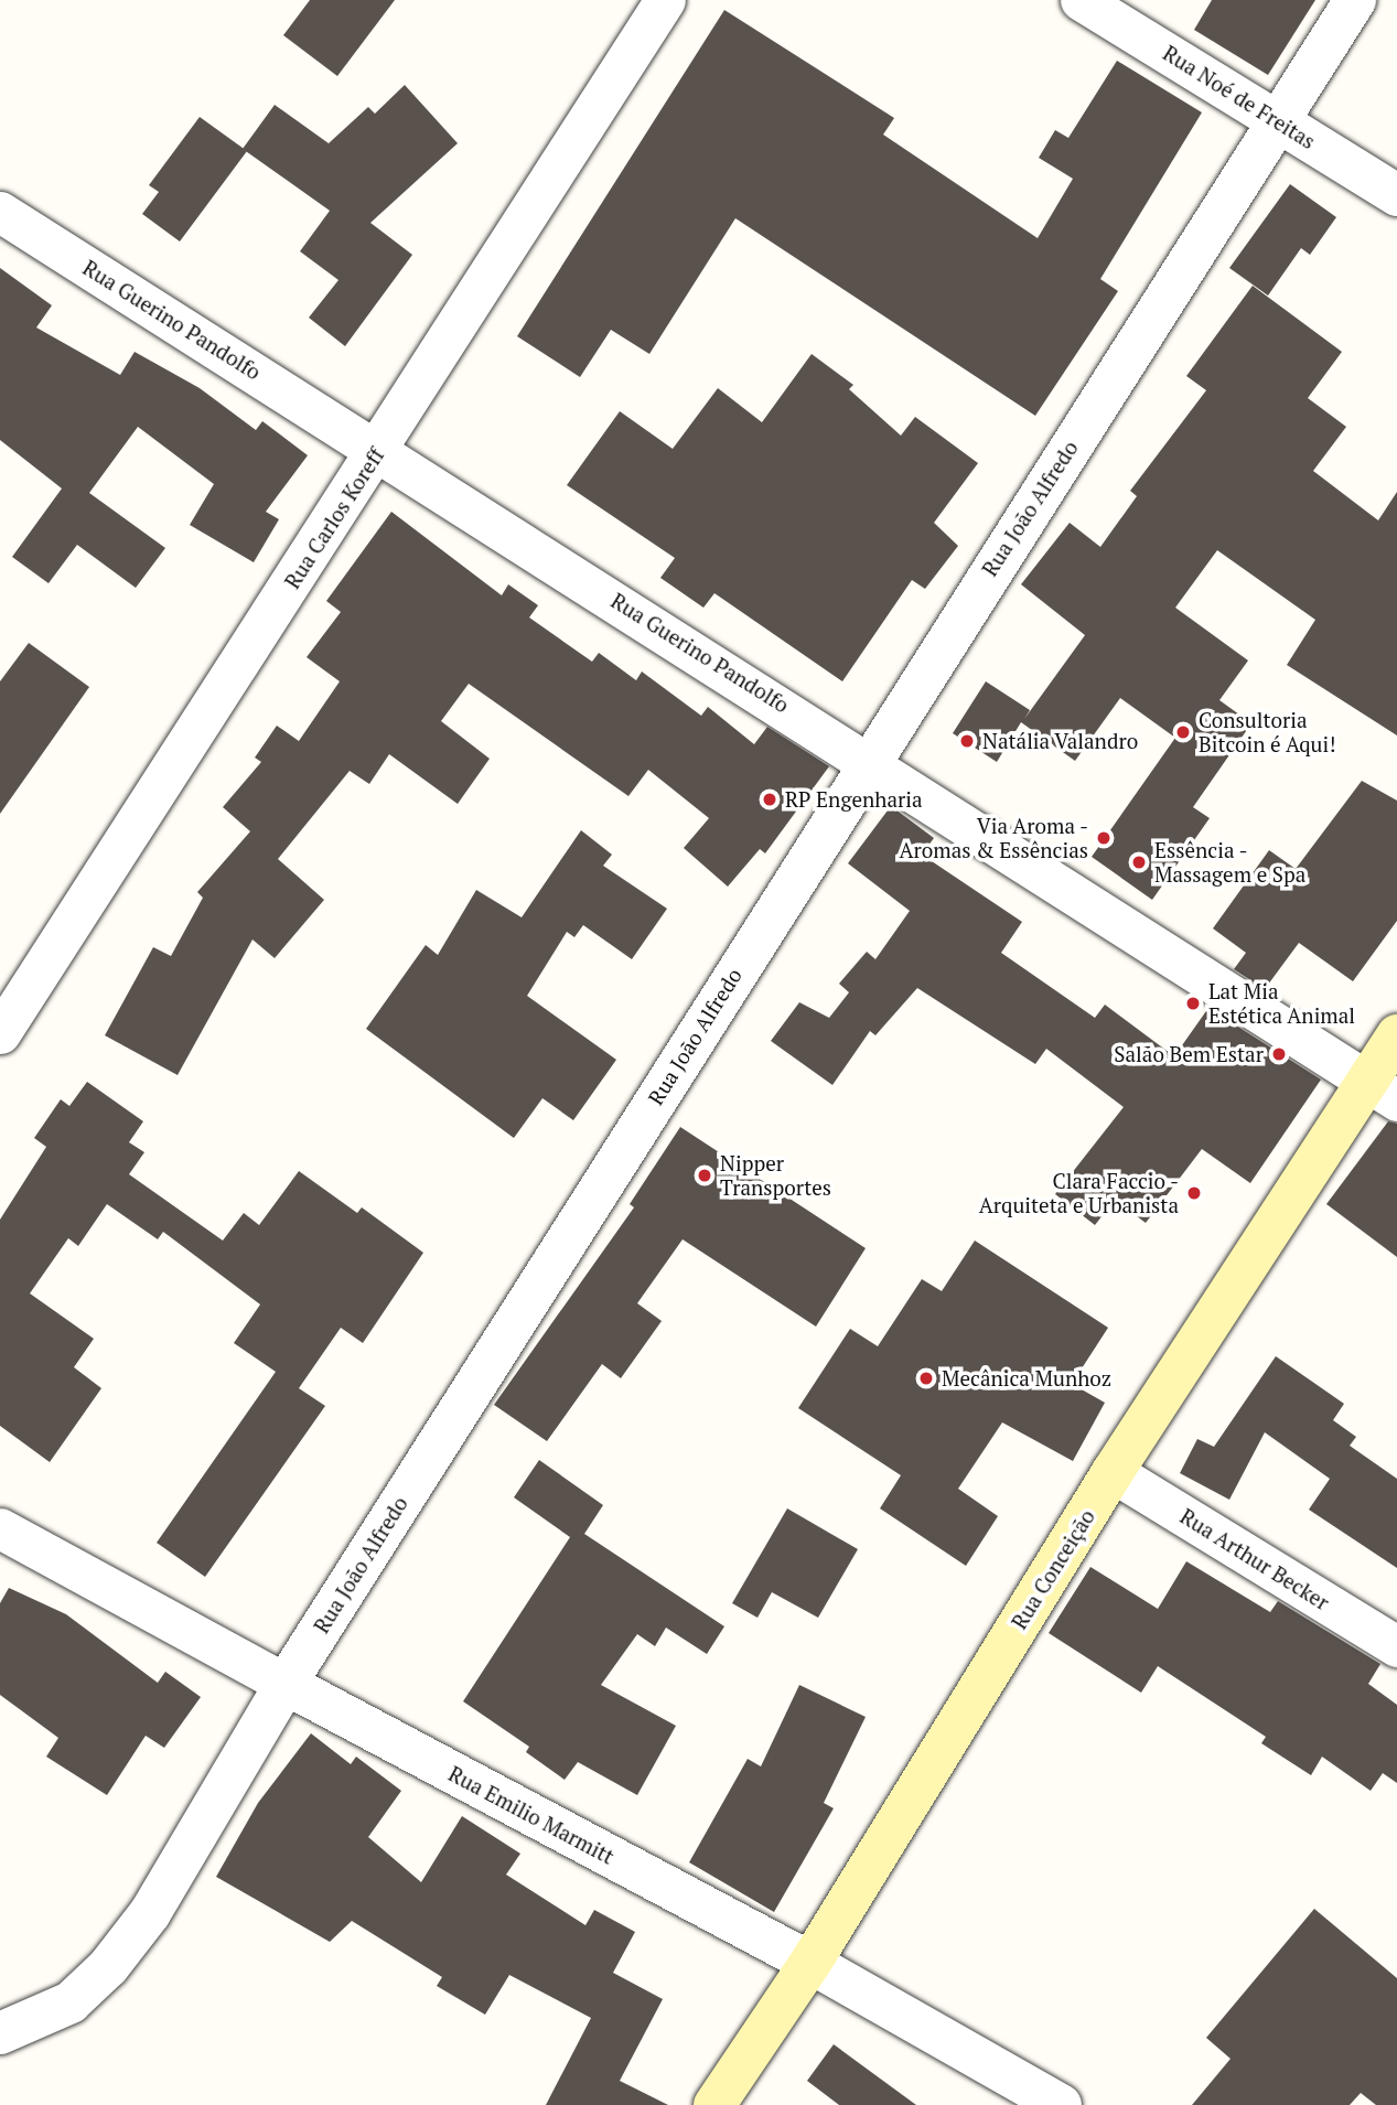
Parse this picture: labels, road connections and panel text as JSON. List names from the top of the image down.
{
  "streets": {
    "main road": ["Rua Conceição"],
    "street": [
      "Rua Noé de Freitas",
      "Rua Guerino Pandolfo",
      "Rua João Alfredo",
      "Rua Carlos Koreff",
      "Rua Arthur Becker",
      "Rua Emilio Marmitt"
    ]
  },
  "crossings": [
    ["Rua Noé de Freitas", "Rua João Alfredo"],
    ["Rua Guerino Pandolfo", "Rua João Alfredo"],
    ["Rua Guerino Pandolfo", "Rua Carlos Koreff"],
    ["Rua Guerino Pandolfo", "Rua Conceição"],
    ["Rua João Alfredo", "Rua Emilio Marmitt"],
    ["Rua Arthur Becker", "Rua Conceição"],
    ["Rua Conceição", "Rua Emilio Marmitt"]
  ],
  "places": [
    "Consultoria Bitcoin é Aqui!",
    "Natália Valandro",
    "RP Engenharia",
    "Via Aroma - Aromas & Essências",
    "Essência - Massagem e Spa",
    "Lat Mia Estética Animal",
    "Salão Bem Estar",
    "Nipper Transportes",
    "Clara Faccio - Arquiteta e Urbanista",
    "Mecânica Munhoz"
  ]
}
